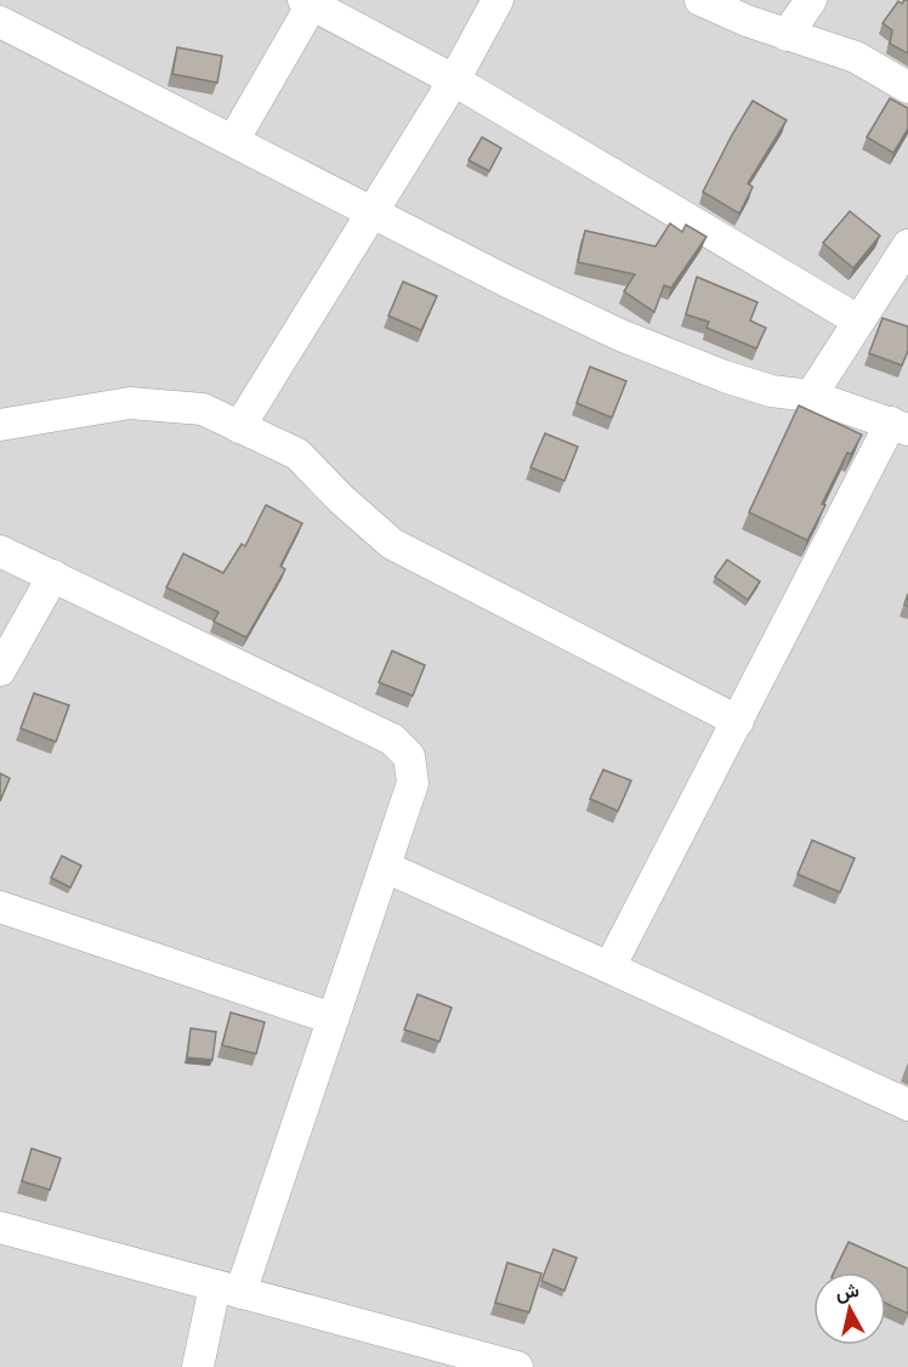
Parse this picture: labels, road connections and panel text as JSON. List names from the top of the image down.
{
  "north": "top"
}
